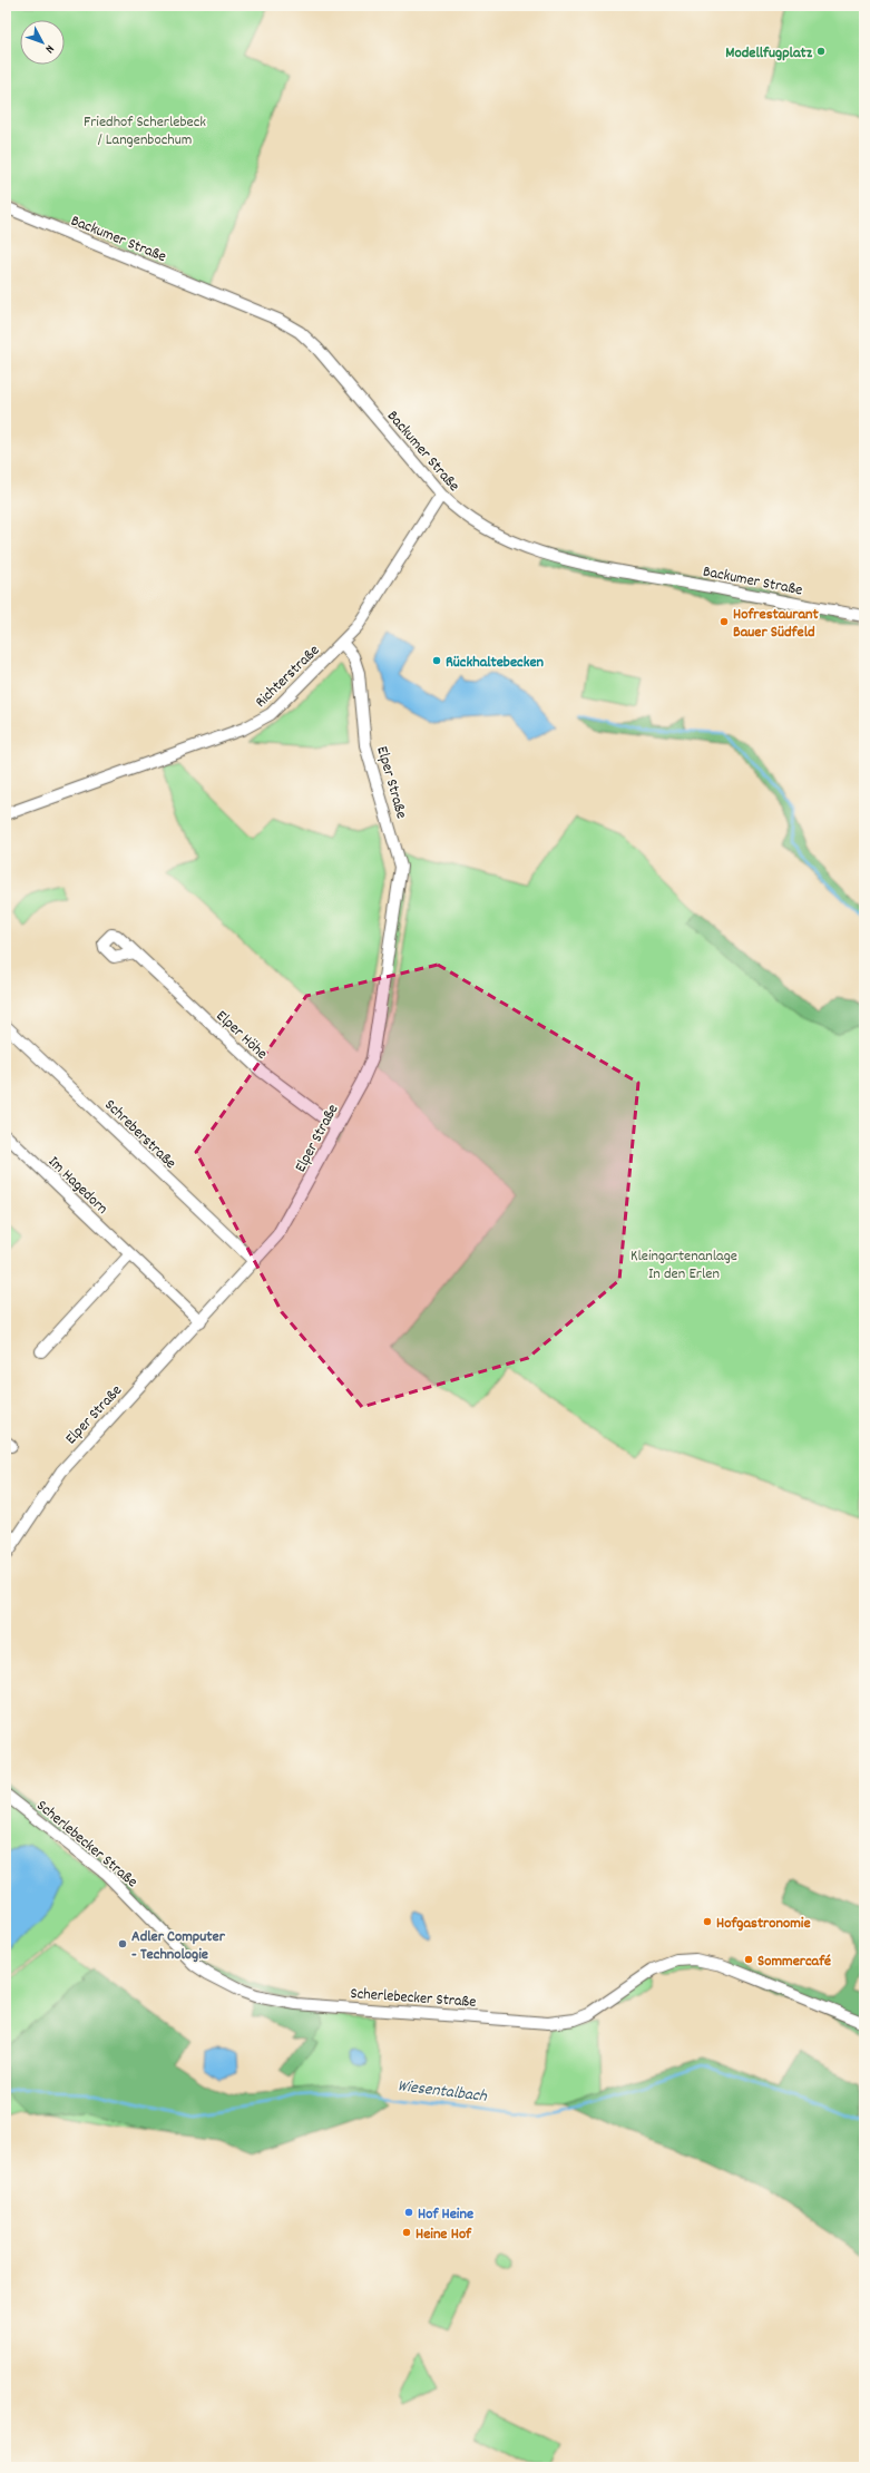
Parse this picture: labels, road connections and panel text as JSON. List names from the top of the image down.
{
  "streets": {
    "street": [
      "Backumer Straße",
      "Richterstraße",
      "Elper Straße",
      "Elper Höhe",
      "Schreberstraße",
      "Im Hagedorn",
      "Scherlebecker Straße"
    ]
  },
  "crossings": [
    ["Backumer Straße", "Richterstraße"],
    ["Richterstraße", "Elper Straße"],
    ["Elper Straße", "Elper Höhe"],
    ["Elper Straße", "Schreberstraße"],
    ["Elper Straße", "Im Hagedorn"]
  ],
  "water": ["Wiesentalbach"],
  "parks": ["Friedhof Scherlebeck / Langenbochum", "Kleingartenanlage In den Erlen"],
  "places": [
    "Modellfugplatz",
    "Hofrestaurant Bauer Südfeld",
    "Rückhaltebecken",
    "Hofgastronomie",
    "Adler Computer - Technologie",
    "Sommercafé",
    "Hof Heine",
    "Heine Hof"
  ],
  "north": "bottom right"
}
